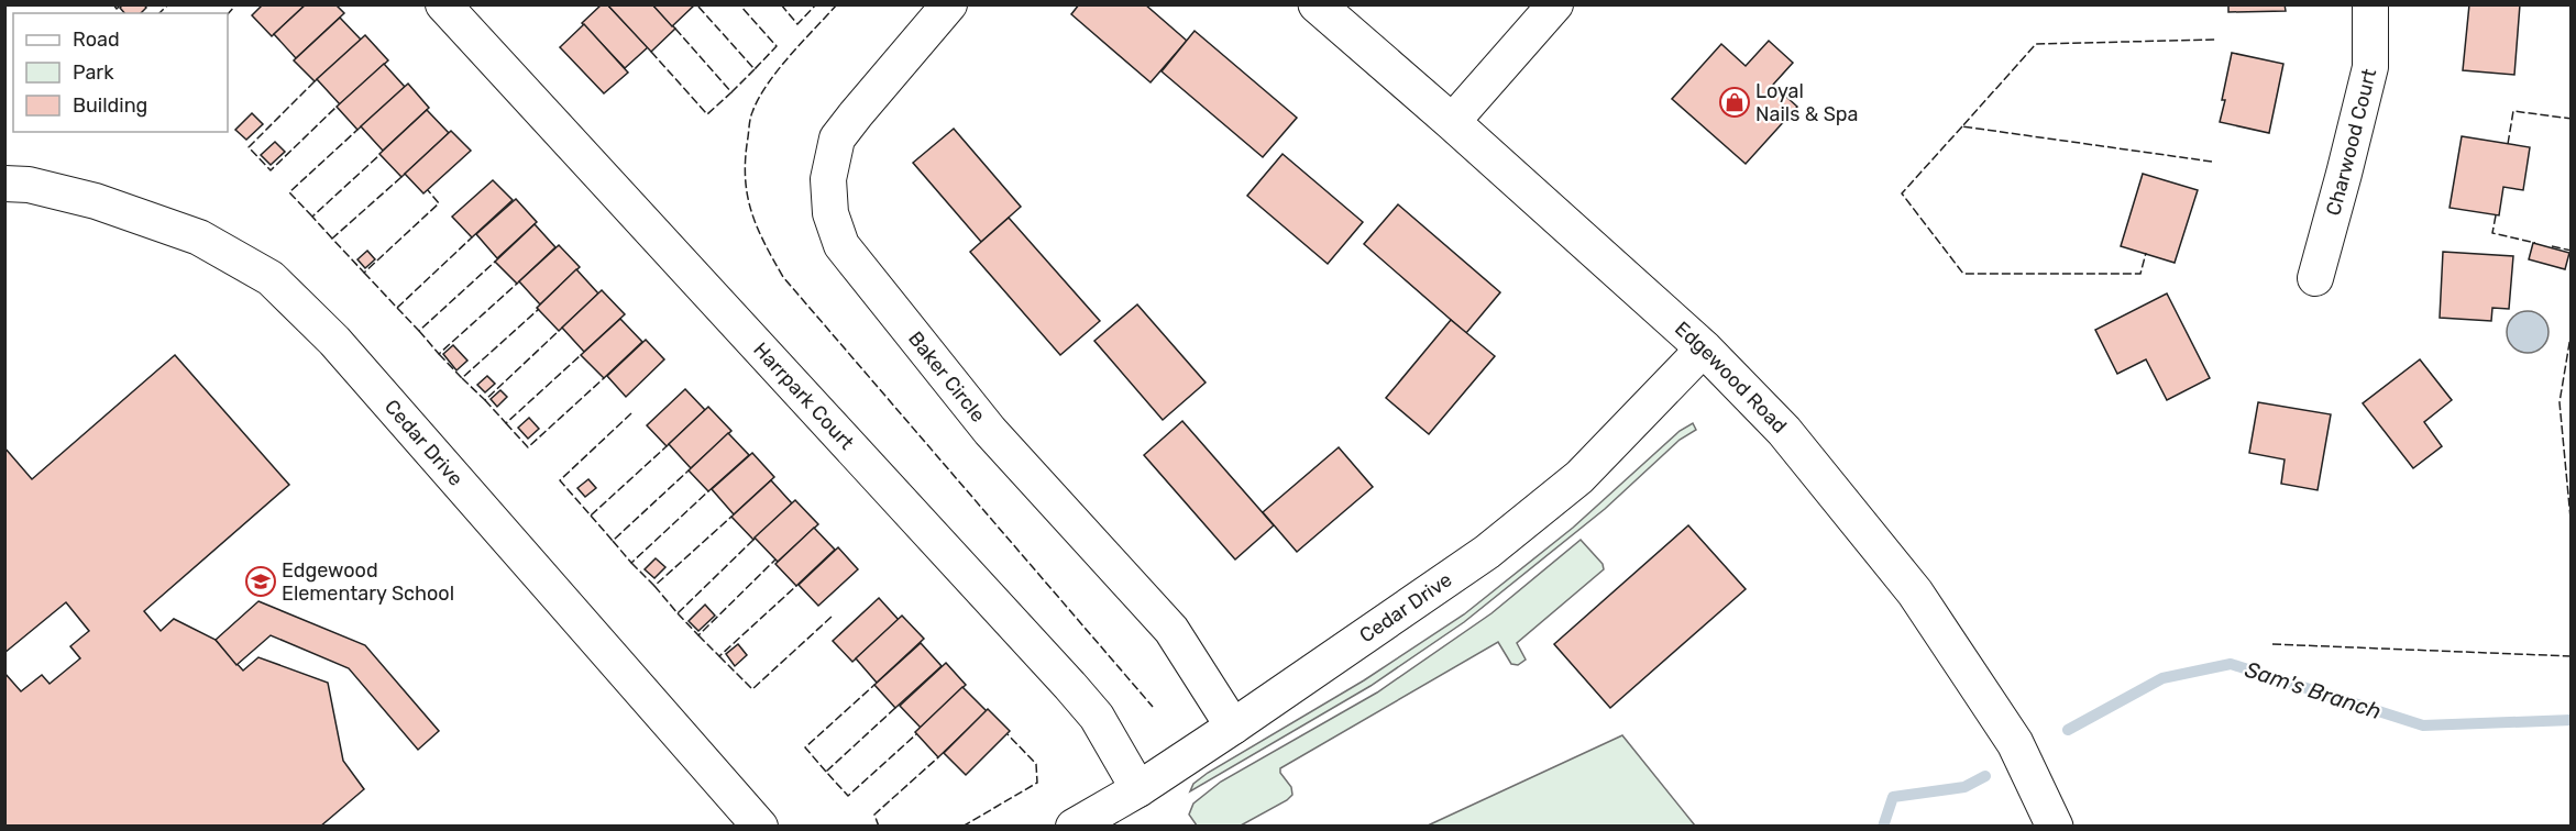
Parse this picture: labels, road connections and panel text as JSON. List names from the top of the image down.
{
  "streets": {
    "main road": ["Edgewood Road"],
    "street": [
      "Charwood Court",
      "Baker Circle",
      "Harrpark Court",
      "Cedar Drive"
    ]
  },
  "crossings": [
    ["Baker Circle", "Cedar Drive"],
    ["Edgewood Road", "Cedar Drive"],
    ["Harrpark Court", "Cedar Drive"]
  ],
  "water": ["Sam's Branch"],
  "places": {
    "shop": ["Loyal Nails & Spa"],
    "school or university": ["Edgewood Elementary School"]
  },
  "legend": ["Road", "Park", "Building"]
}
